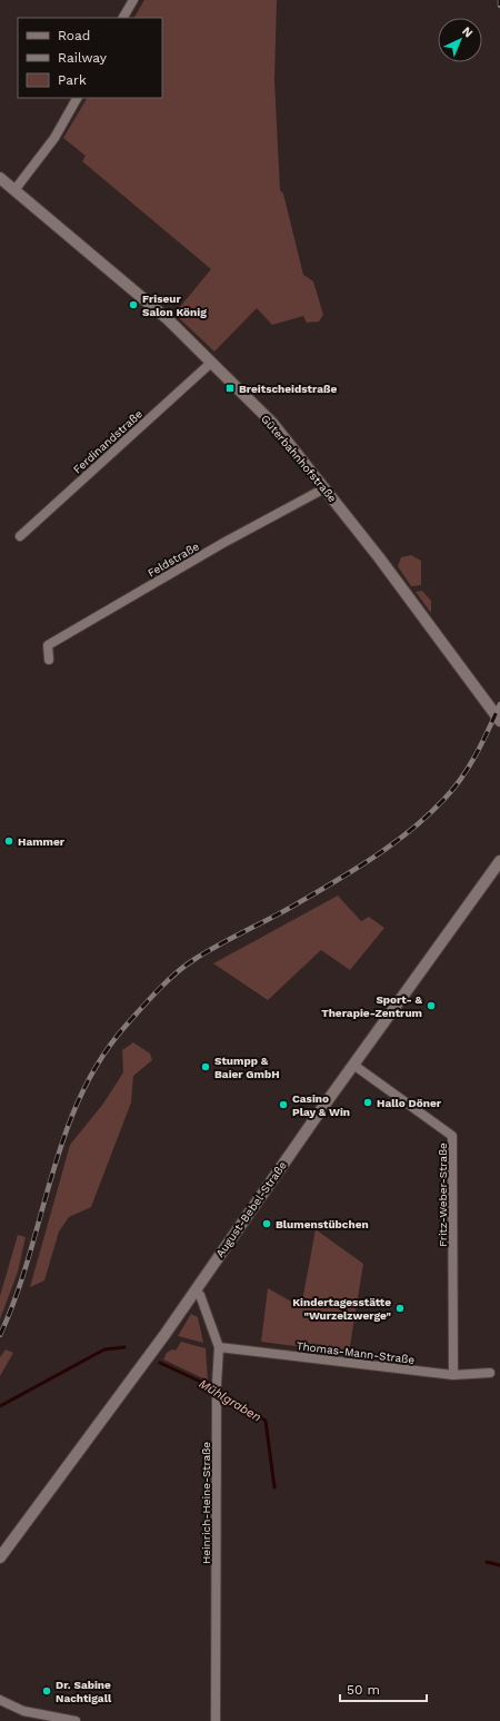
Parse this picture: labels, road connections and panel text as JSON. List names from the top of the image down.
{
  "streets": {
    "street": [
      "Ferdinandstraße",
      "Güterbahnhofstraße",
      "Feldstraße",
      "Fritz-Weber-Straße",
      "August-Bebel-Straße",
      "Thomas-Mann-Straße",
      "Heinrich-Heine-Straße"
    ]
  },
  "crossings": [
    ["Ferdinandstraße", "Güterbahnhofstraße"],
    ["Güterbahnhofstraße", "Feldstraße"],
    ["Fritz-Weber-Straße", "August-Bebel-Straße"],
    ["Fritz-Weber-Straße", "Thomas-Mann-Straße"],
    ["August-Bebel-Straße", "Heinrich-Heine-Straße"],
    ["Thomas-Mann-Straße", "Heinrich-Heine-Straße"]
  ],
  "water": ["Mühlgraben"],
  "places": {
    "other": [
      "Friseur Salon König",
      "Hammer",
      "Sport- & Therapie-Zentrum",
      "Stumpp & Baier GmbH",
      "Hallo Döner",
      "Casino Play & Win",
      "Blumenstübchen",
      "Kindertagesstätte \"Wurzelzwerge\"",
      "Dr. Sabine Nachtigall"
    ],
    "transit": ["Breitscheidstraße"]
  },
  "legend": ["Road", "Railway", "Park"],
  "scale_bar": "50 m",
  "north": "top right"
}
